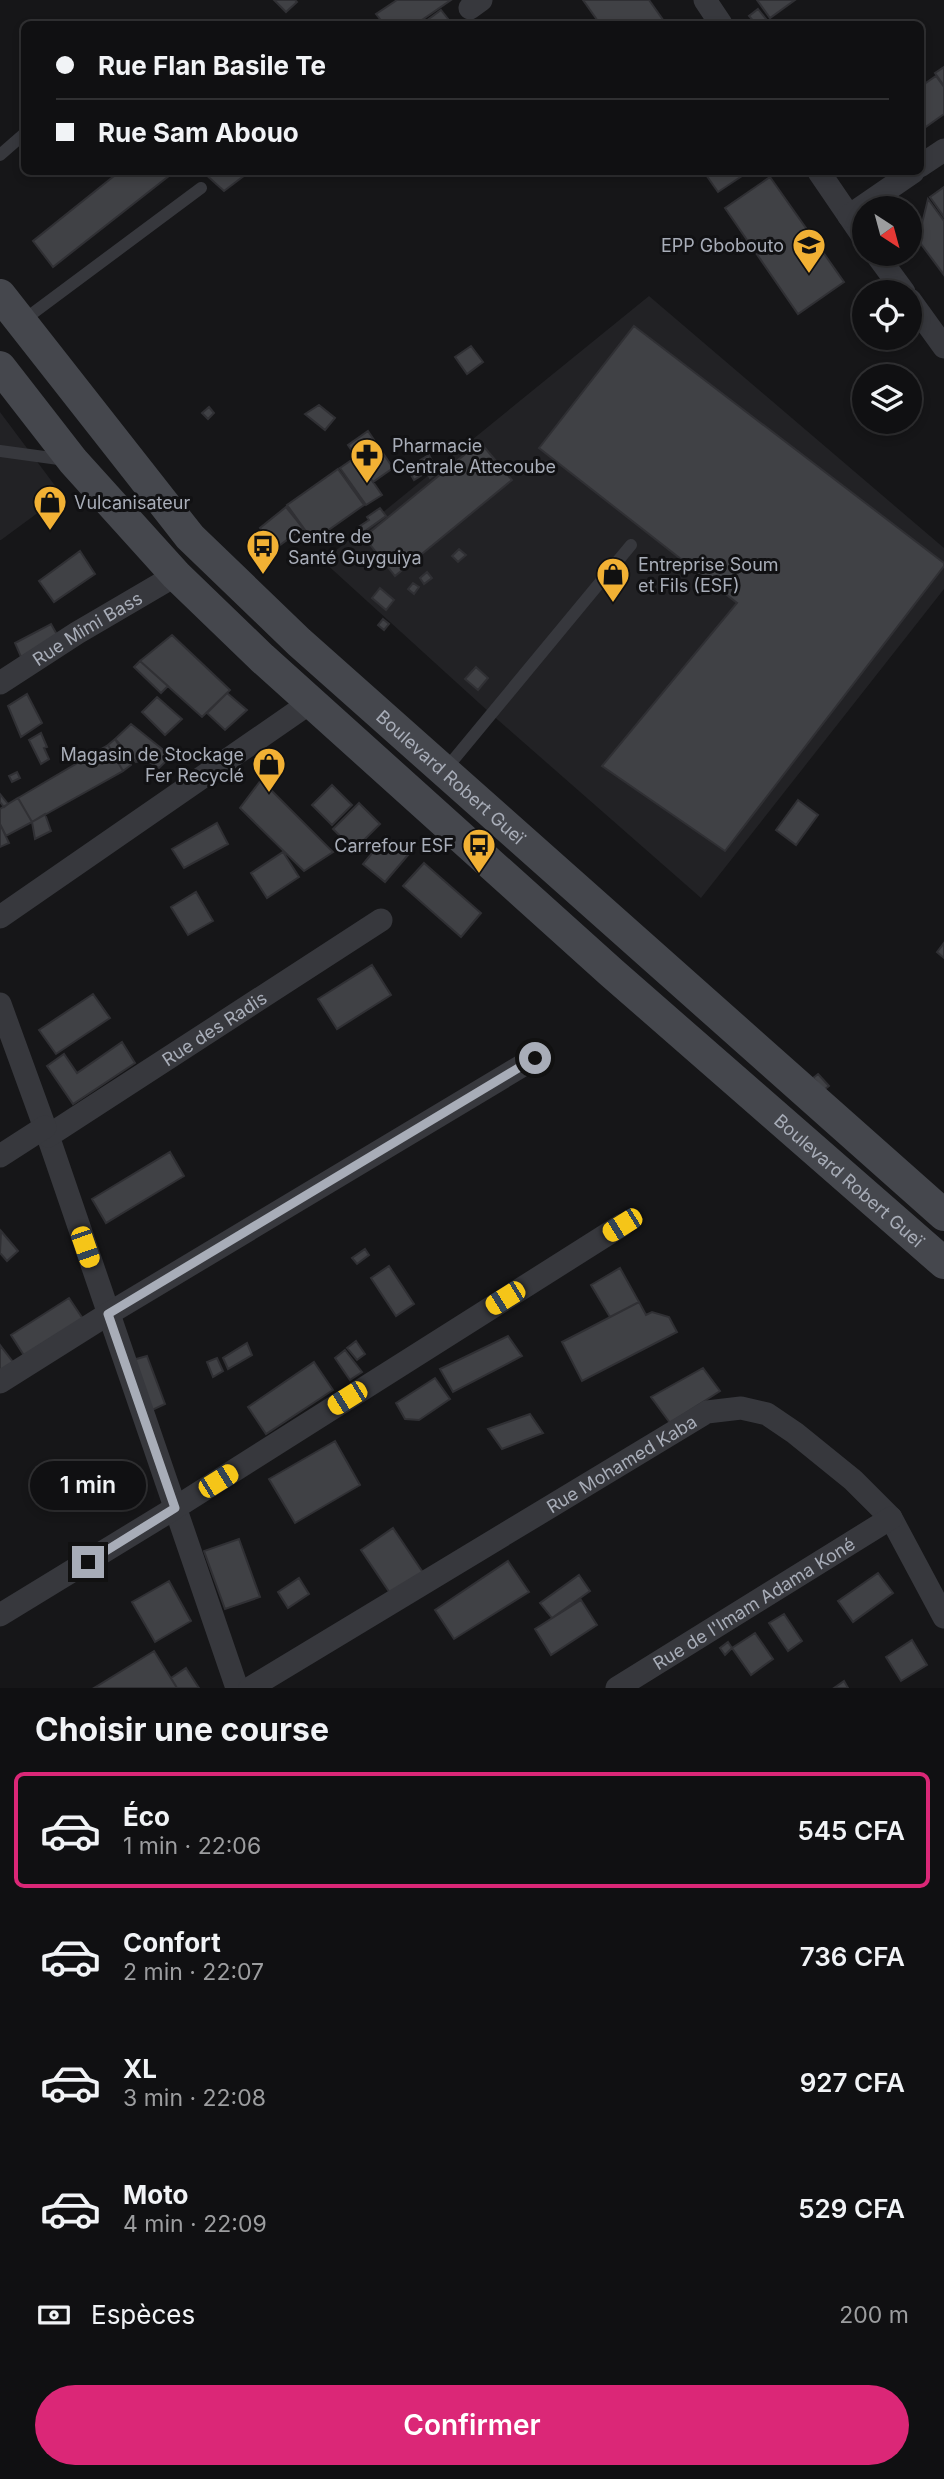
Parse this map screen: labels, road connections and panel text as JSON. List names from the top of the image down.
{
  "streets": {
    "main road": ["Boulevard Robert Gueï"],
    "street": [
      "Rue Mimi Bass",
      "Rue des Radis",
      "Rue Mohamed Kaba",
      "Rue de l'Imam Adama Koné"
    ]
  },
  "crossings": [
    ["Rue Mimi Bass", "Boulevard Robert Gueï"],
    ["Rue Mohamed Kaba", "Rue de l'Imam Adama Koné"]
  ],
  "places": {
    "school or university": ["EPP Gbobouto"],
    "pharmacy": ["Pharmacie Centrale Attecoube"],
    "shop": ["Vulcanisateur", "Entreprise Soum et Fils (ESF)", "Magasin de Stockage Fer Recyclé"],
    "bus stop": ["Centre de Santé Guyguiya", "Carrefour ESF"]
  },
  "north": "bottom right",
  "page": {
    "banner": ["Rue Flan Basile Te", "Rue Sam Abouo"],
    "bubble": "1 min",
    "heading": "Choisir une course",
    "list": [
      {
        "name": "Éco",
        "note": "1 min · 22:06",
        "value": "545 CFA"
      },
      {
        "name": "Confort",
        "note": "2 min · 22:07",
        "value": "736 CFA"
      },
      {
        "name": "XL",
        "note": "3 min · 22:08",
        "value": "927 CFA"
      },
      {
        "name": "Moto",
        "note": "4 min · 22:09",
        "value": "529 CFA"
      }
    ],
    "pay": ["Espèces", "200 m"],
    "buttons": "Confirmer"
  }
}
